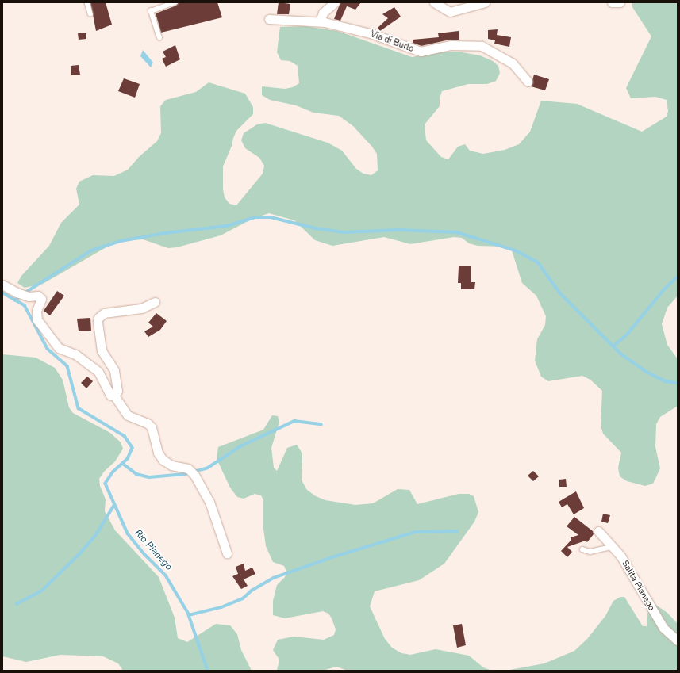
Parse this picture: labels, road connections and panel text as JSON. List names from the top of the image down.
{
  "streets": {
    "street": ["Via di Burlo", "Salita Pianego"]
  },
  "water": ["Rio Pianego"]
}
